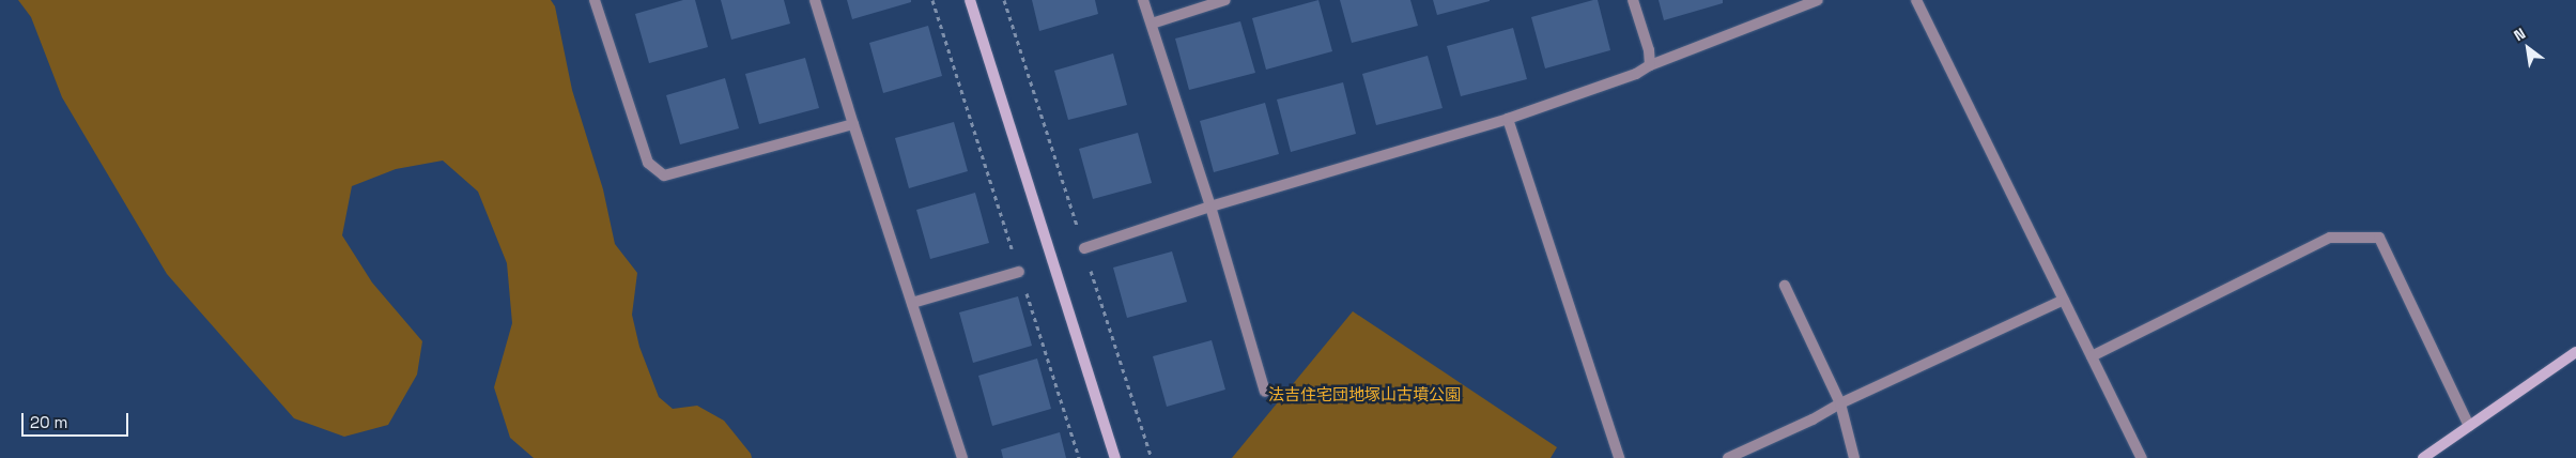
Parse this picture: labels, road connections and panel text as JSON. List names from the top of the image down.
{
  "parks": ["法吉住宅団地塚山古墳公園"],
  "scale_bar": "20 m",
  "north": "top left"
}
